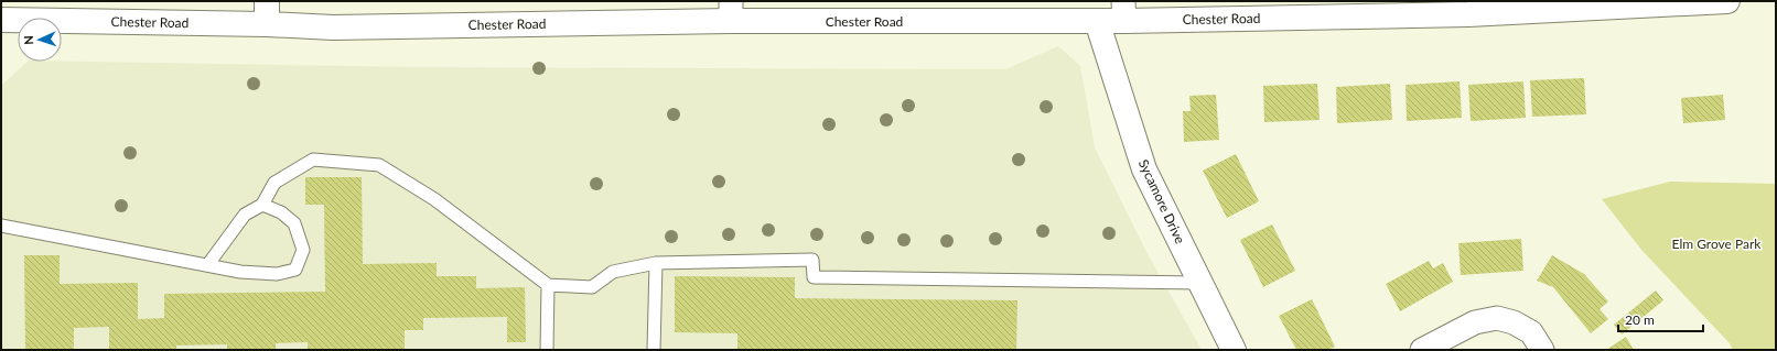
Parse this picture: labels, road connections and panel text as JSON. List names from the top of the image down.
{
  "streets": {
    "main road": ["Chester Road", "Sycamore Drive"]
  },
  "crossings": [
    ["Chester Road", "Sycamore Drive"]
  ],
  "parks": ["Elm Grove Park"],
  "scale_bar": "20 m",
  "north": "left"
}
